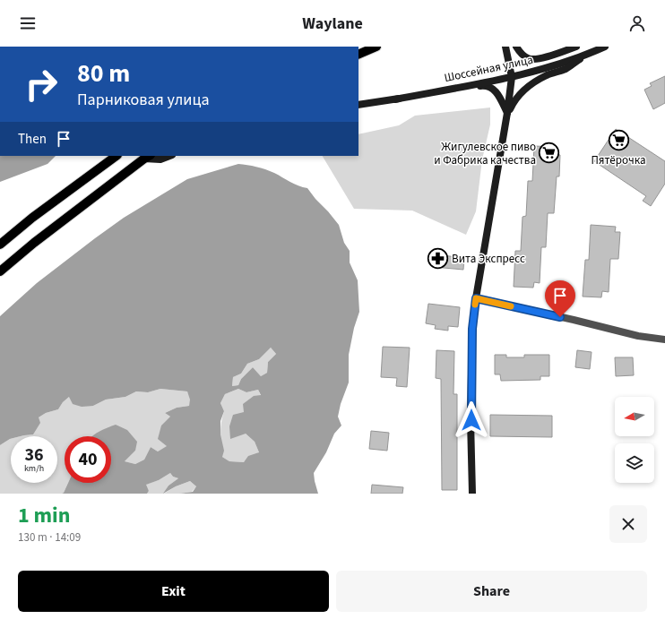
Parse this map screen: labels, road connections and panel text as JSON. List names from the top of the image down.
{
  "streets": {
    "street": ["Шоссейная улица"]
  },
  "places": {
    "supermarket": ["Пятёрочка", "Жигулевское пиво и Фабрика качества"],
    "pharmacy": ["Вита Экспресс"]
  },
  "north": "left",
  "page": {
    "header": "Waylane",
    "turn": ["80 m", "Парниковая улица"],
    "then": "Then",
    "speed": "36 km/h",
    "limit": "40",
    "heading": ["1 min", "130 m · 14:09"],
    "buttons": ["Exit", "Share"]
  }
}
